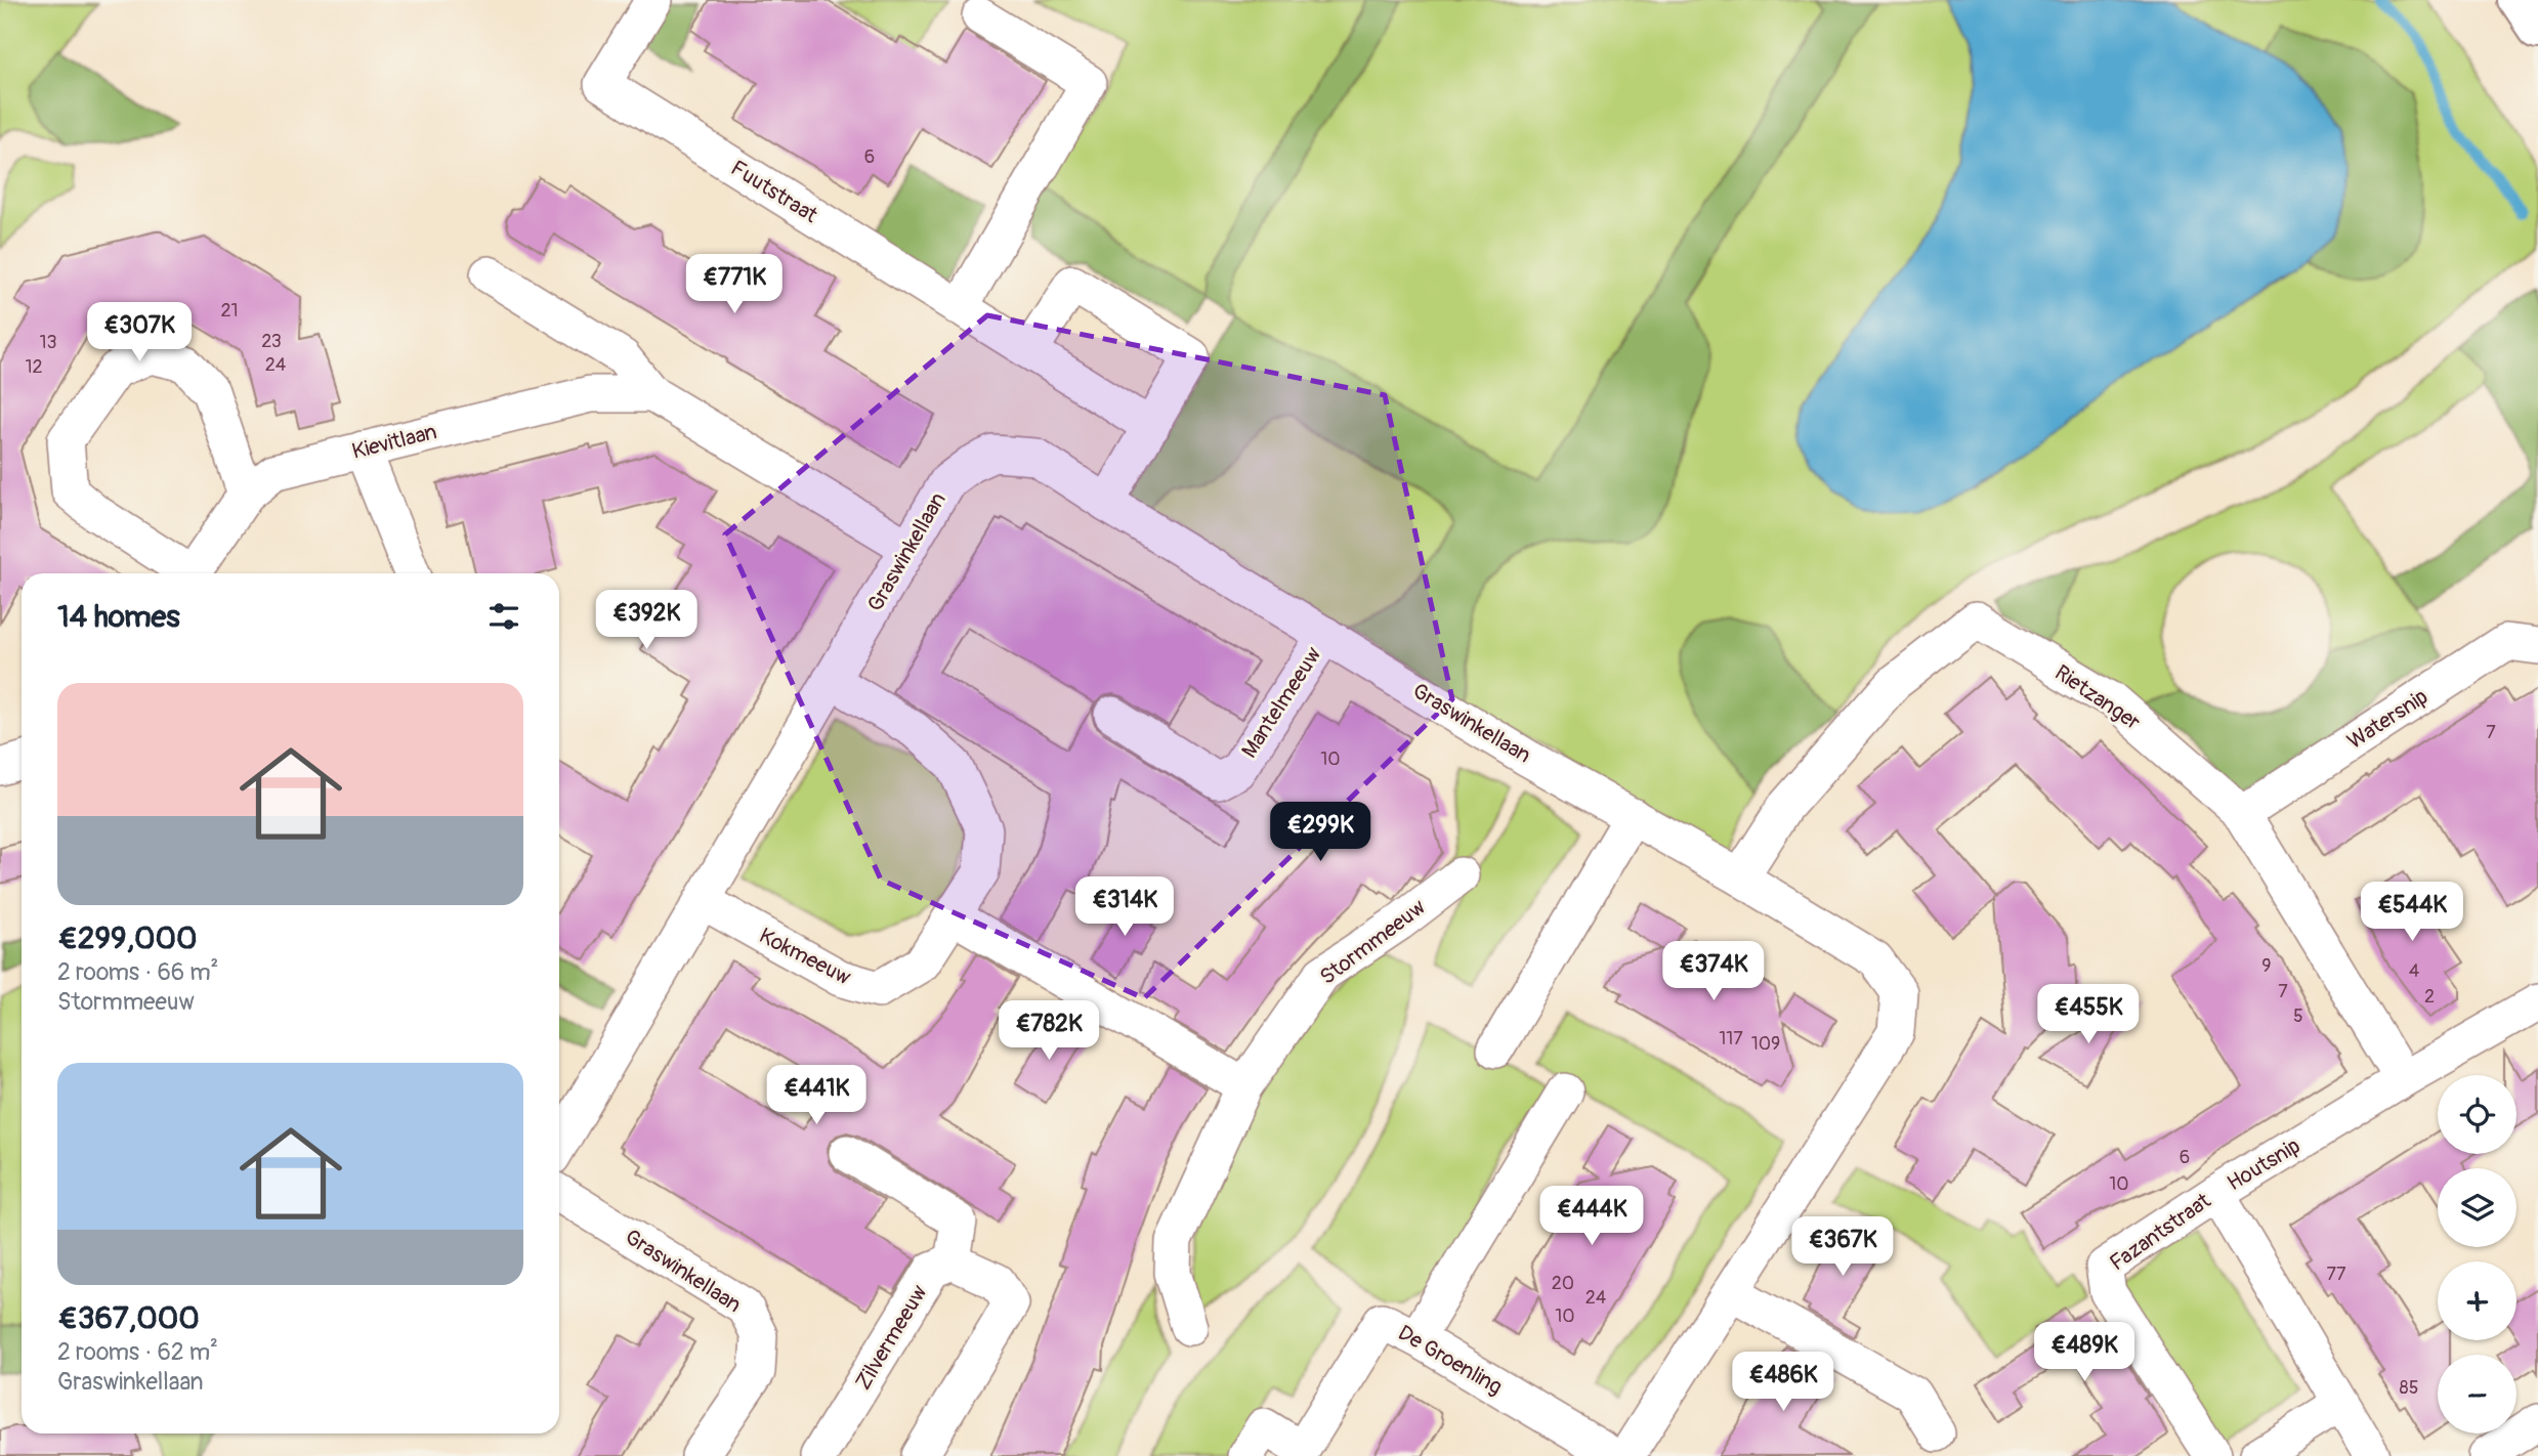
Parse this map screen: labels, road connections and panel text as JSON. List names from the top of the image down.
{
  "streets": {
    "street": [
      "Fuutstraat",
      "Kievitlaan",
      "Graswinkellaan",
      "Rietzanger",
      "Mantelmeeuw",
      "Watersnip",
      "Stormmeeuw",
      "Kokmeeuw",
      "Houtsnip",
      "Fazantstraat",
      "Zilvermeeuw",
      "De Groenling"
    ]
  },
  "crossings": [
    ["Graswinkellaan", "Rietzanger"],
    ["Graswinkellaan", "Mantelmeeuw"],
    ["Graswinkellaan", "Kokmeeuw"],
    ["Rietzanger", "Watersnip"],
    ["Rietzanger", "Houtsnip"],
    ["Houtsnip", "Fazantstraat"]
  ],
  "house_numbers": [
    "6",
    "21",
    "23",
    "13",
    "24",
    "12",
    "7",
    "10",
    "9",
    "4",
    "7",
    "2",
    "5",
    "117",
    "109",
    "6",
    "10",
    "77",
    "20",
    "24",
    "10",
    "85"
  ],
  "page": {
    "price": [
      "€771K",
      "€307K",
      "€392K",
      "€299K",
      "€314K",
      "€544K",
      "€374K",
      "€455K",
      "€782K",
      "€441K",
      "€444K",
      "€367K",
      "€489K",
      "€486K"
    ],
    "heading": "14 homes",
    "list": [
      {
        "name": "€299,000",
        "note": "2 rooms · 66 m² · Stormmeeuw"
      },
      {
        "name": "€367,000",
        "note": "2 rooms · 62 m² · Graswinkellaan"
      }
    ],
    "map_buttons": ["+", "−"]
  }
}
